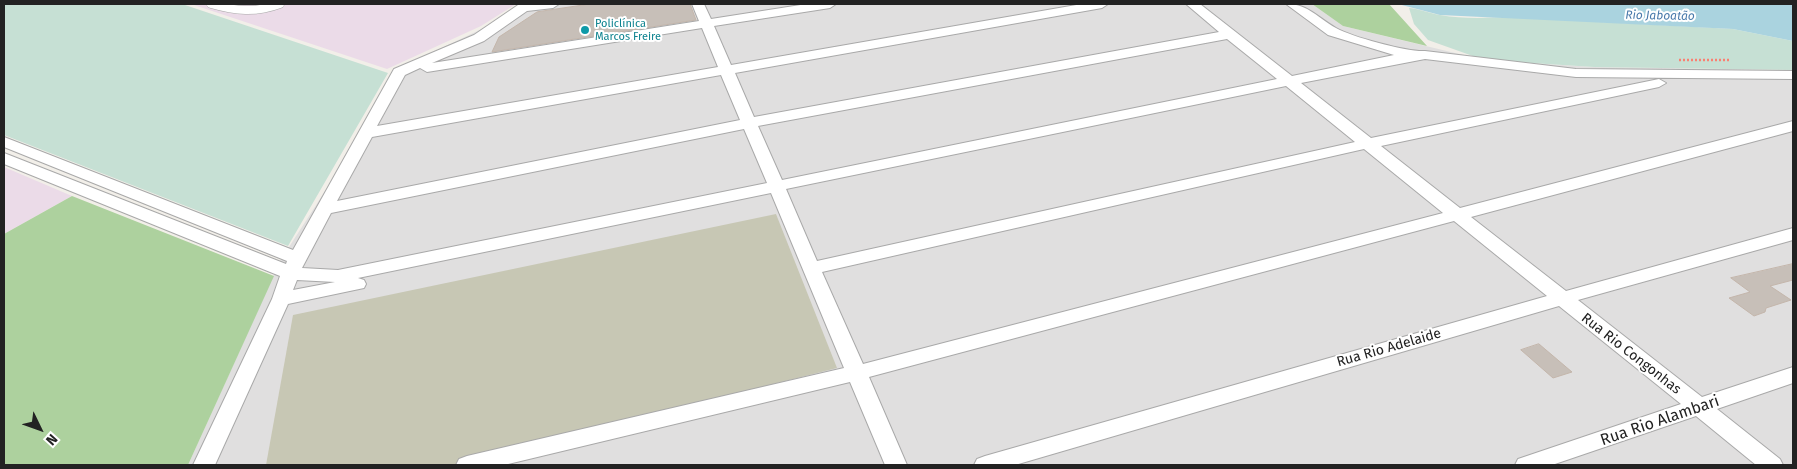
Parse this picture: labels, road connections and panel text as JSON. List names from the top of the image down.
{
  "streets": {
    "street": ["Rua Rio Adelaide", "Rua Rio Congonhas", "Rua Rio Alambari"]
  },
  "crossings": [
    ["Rua Rio Adelaide", "Rua Rio Congonhas"],
    ["Rua Rio Congonhas", "Rua Rio Alambari"]
  ],
  "water": ["Rio Jaboatão"],
  "places": ["Policlínica Marcos Freire"],
  "north": "bottom right"
}
